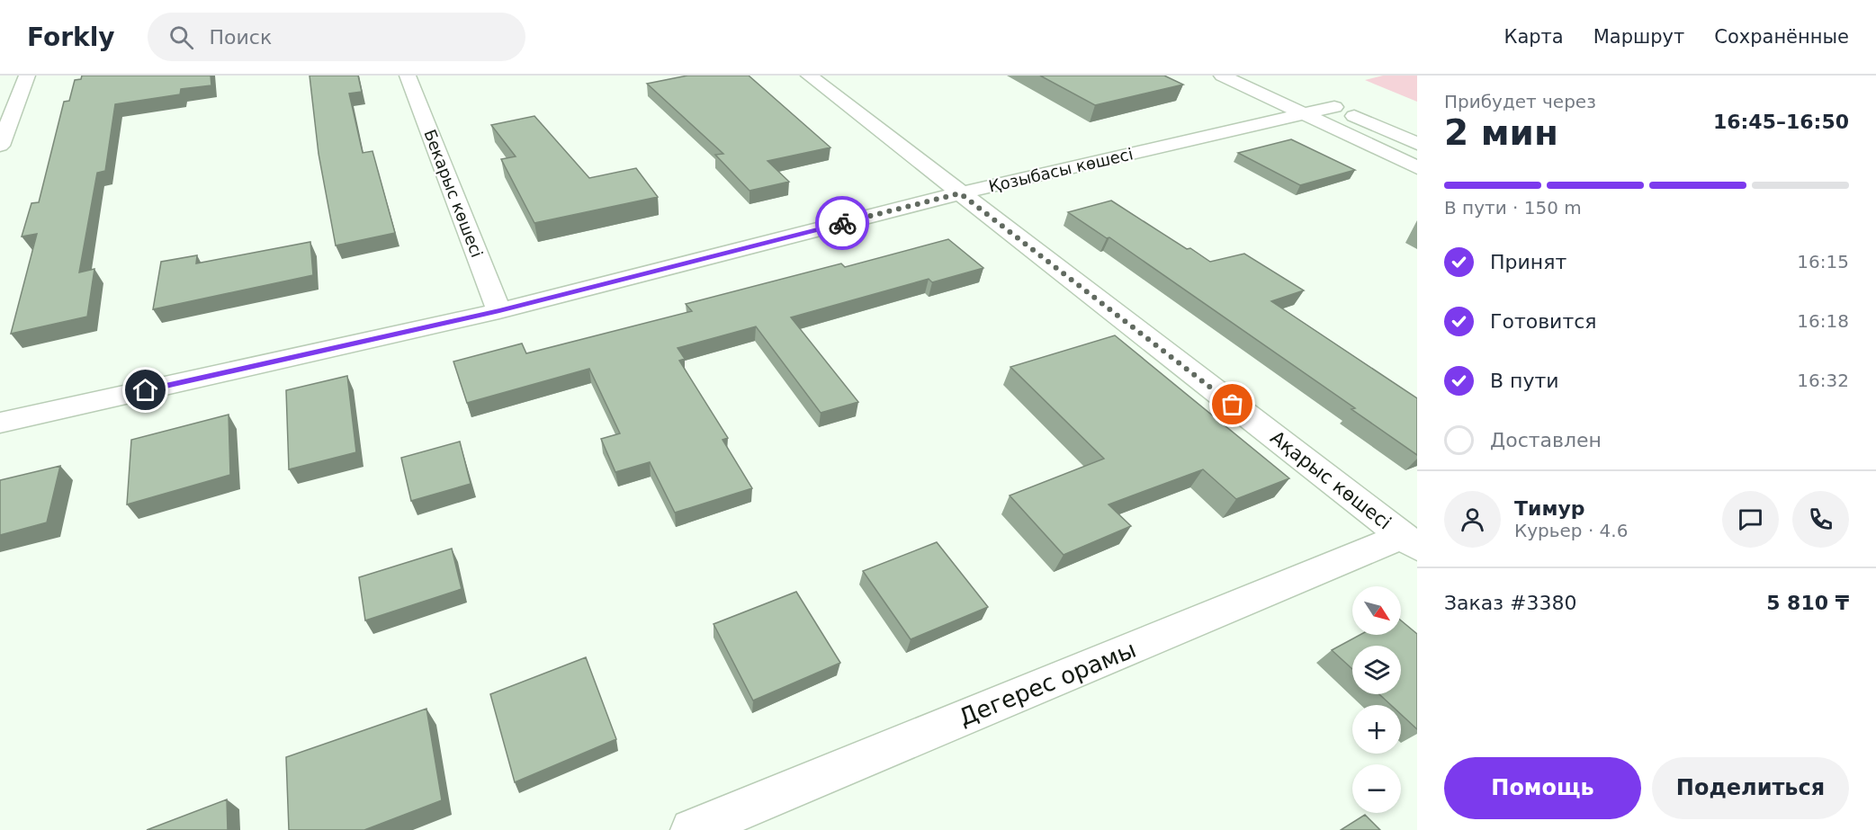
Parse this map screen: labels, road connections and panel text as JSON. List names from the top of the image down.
{
  "streets": {
    "street": [
      "Қозыбасы көшесі",
      "Бекарыс көшесі",
      "Ақарыс көшесі",
      "Дегерес орамы"
    ]
  },
  "crossings": [
    ["Қозыбасы көшесі", "Бекарыс көшесі"],
    ["Қозыбасы көшесі", "Ақарыс көшесі"],
    ["Ақарыс көшесі", "Дегерес орамы"]
  ],
  "north": "bottom right",
  "page": {
    "header": "Forkly",
    "search": "Поиск",
    "nav": ["Карта", "Маршрут", "Сохранённые"],
    "heading": ["2 мин", "Прибудет через", "16:45–16:50"],
    "panel": [
      "Тимур",
      "Курьер · 4.6",
      "Заказ #3380",
      "5 810 ₸"
    ],
    "bar": "В пути · 150 m",
    "list": [
      ["Принят", "16:15"],
      ["Готовится", "16:18"],
      ["В пути", "16:32"],
      "Доставлен"
    ],
    "map_buttons": ["+", "−"],
    "buttons": ["Помощь", "Поделиться"]
  }
}
